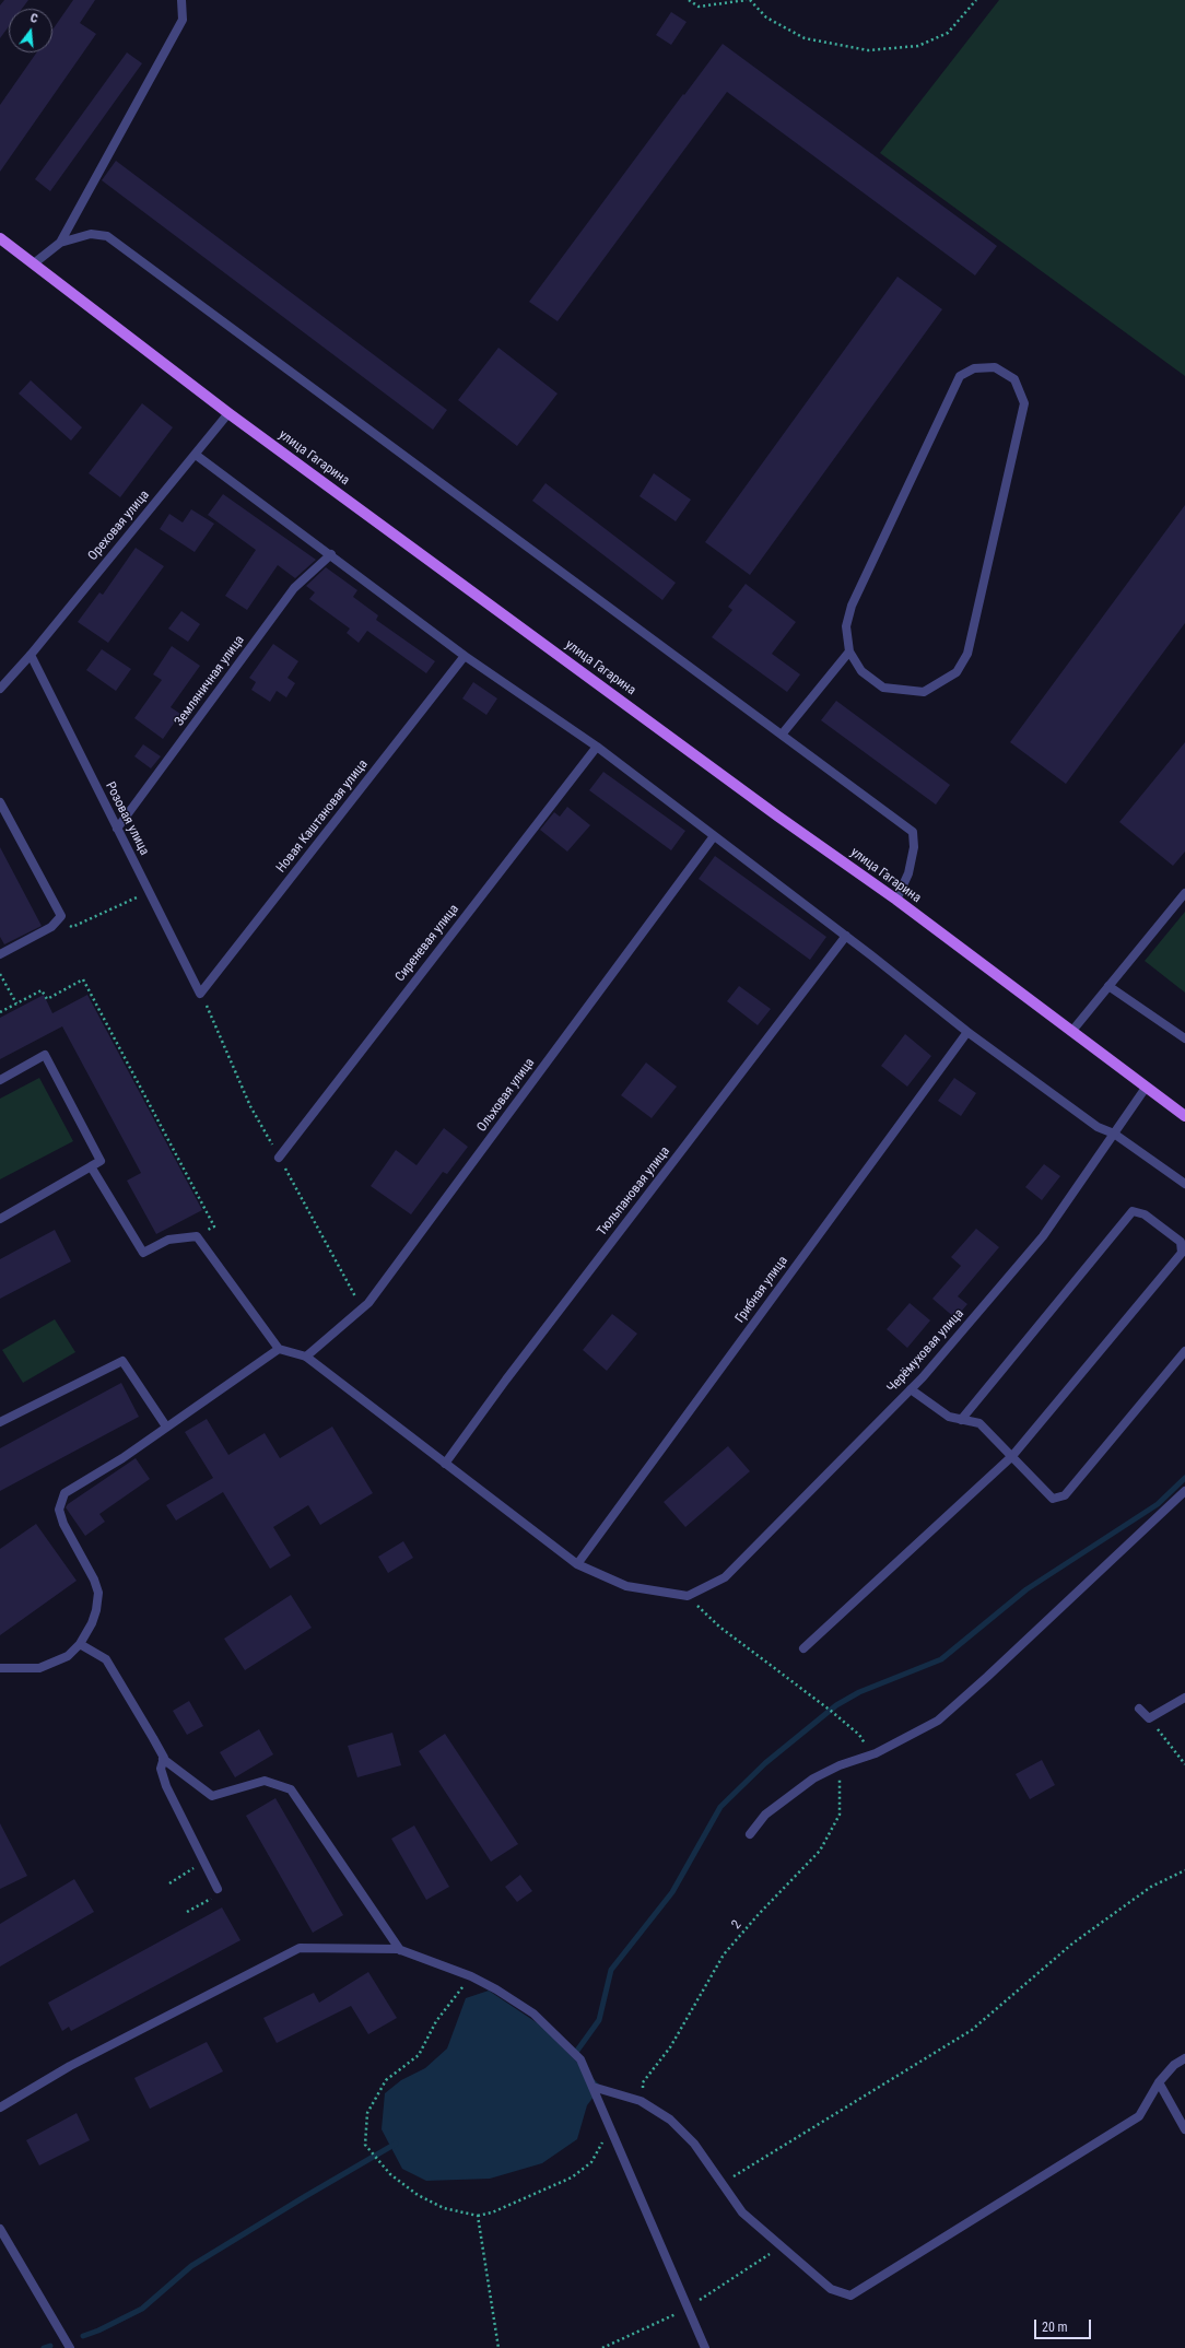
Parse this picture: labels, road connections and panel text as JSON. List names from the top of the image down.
{
  "streets": {
    "main road": ["улица Гагарина"],
    "street": [
      "Ореховая улица",
      "Земляничная улица",
      "Новая Каштановая улица",
      "Розовая улица",
      "Сиреневая улица",
      "Ольховая улица",
      "Тюльпановая улица",
      "Грибная улица",
      "Черёмуховая улица"
    ],
    "path": ["2"]
  },
  "crossings": [
    ["улица Гагарина", "Ореховая улица"],
    ["улица Гагарина", "Черёмуховая улица"],
    ["Ореховая улица", "Розовая улица"],
    ["Земляничная улица", "Розовая улица"],
    ["Новая Каштановая улица", "Розовая улица"]
  ],
  "scale_bar": "20 m",
  "north": "top"
}
